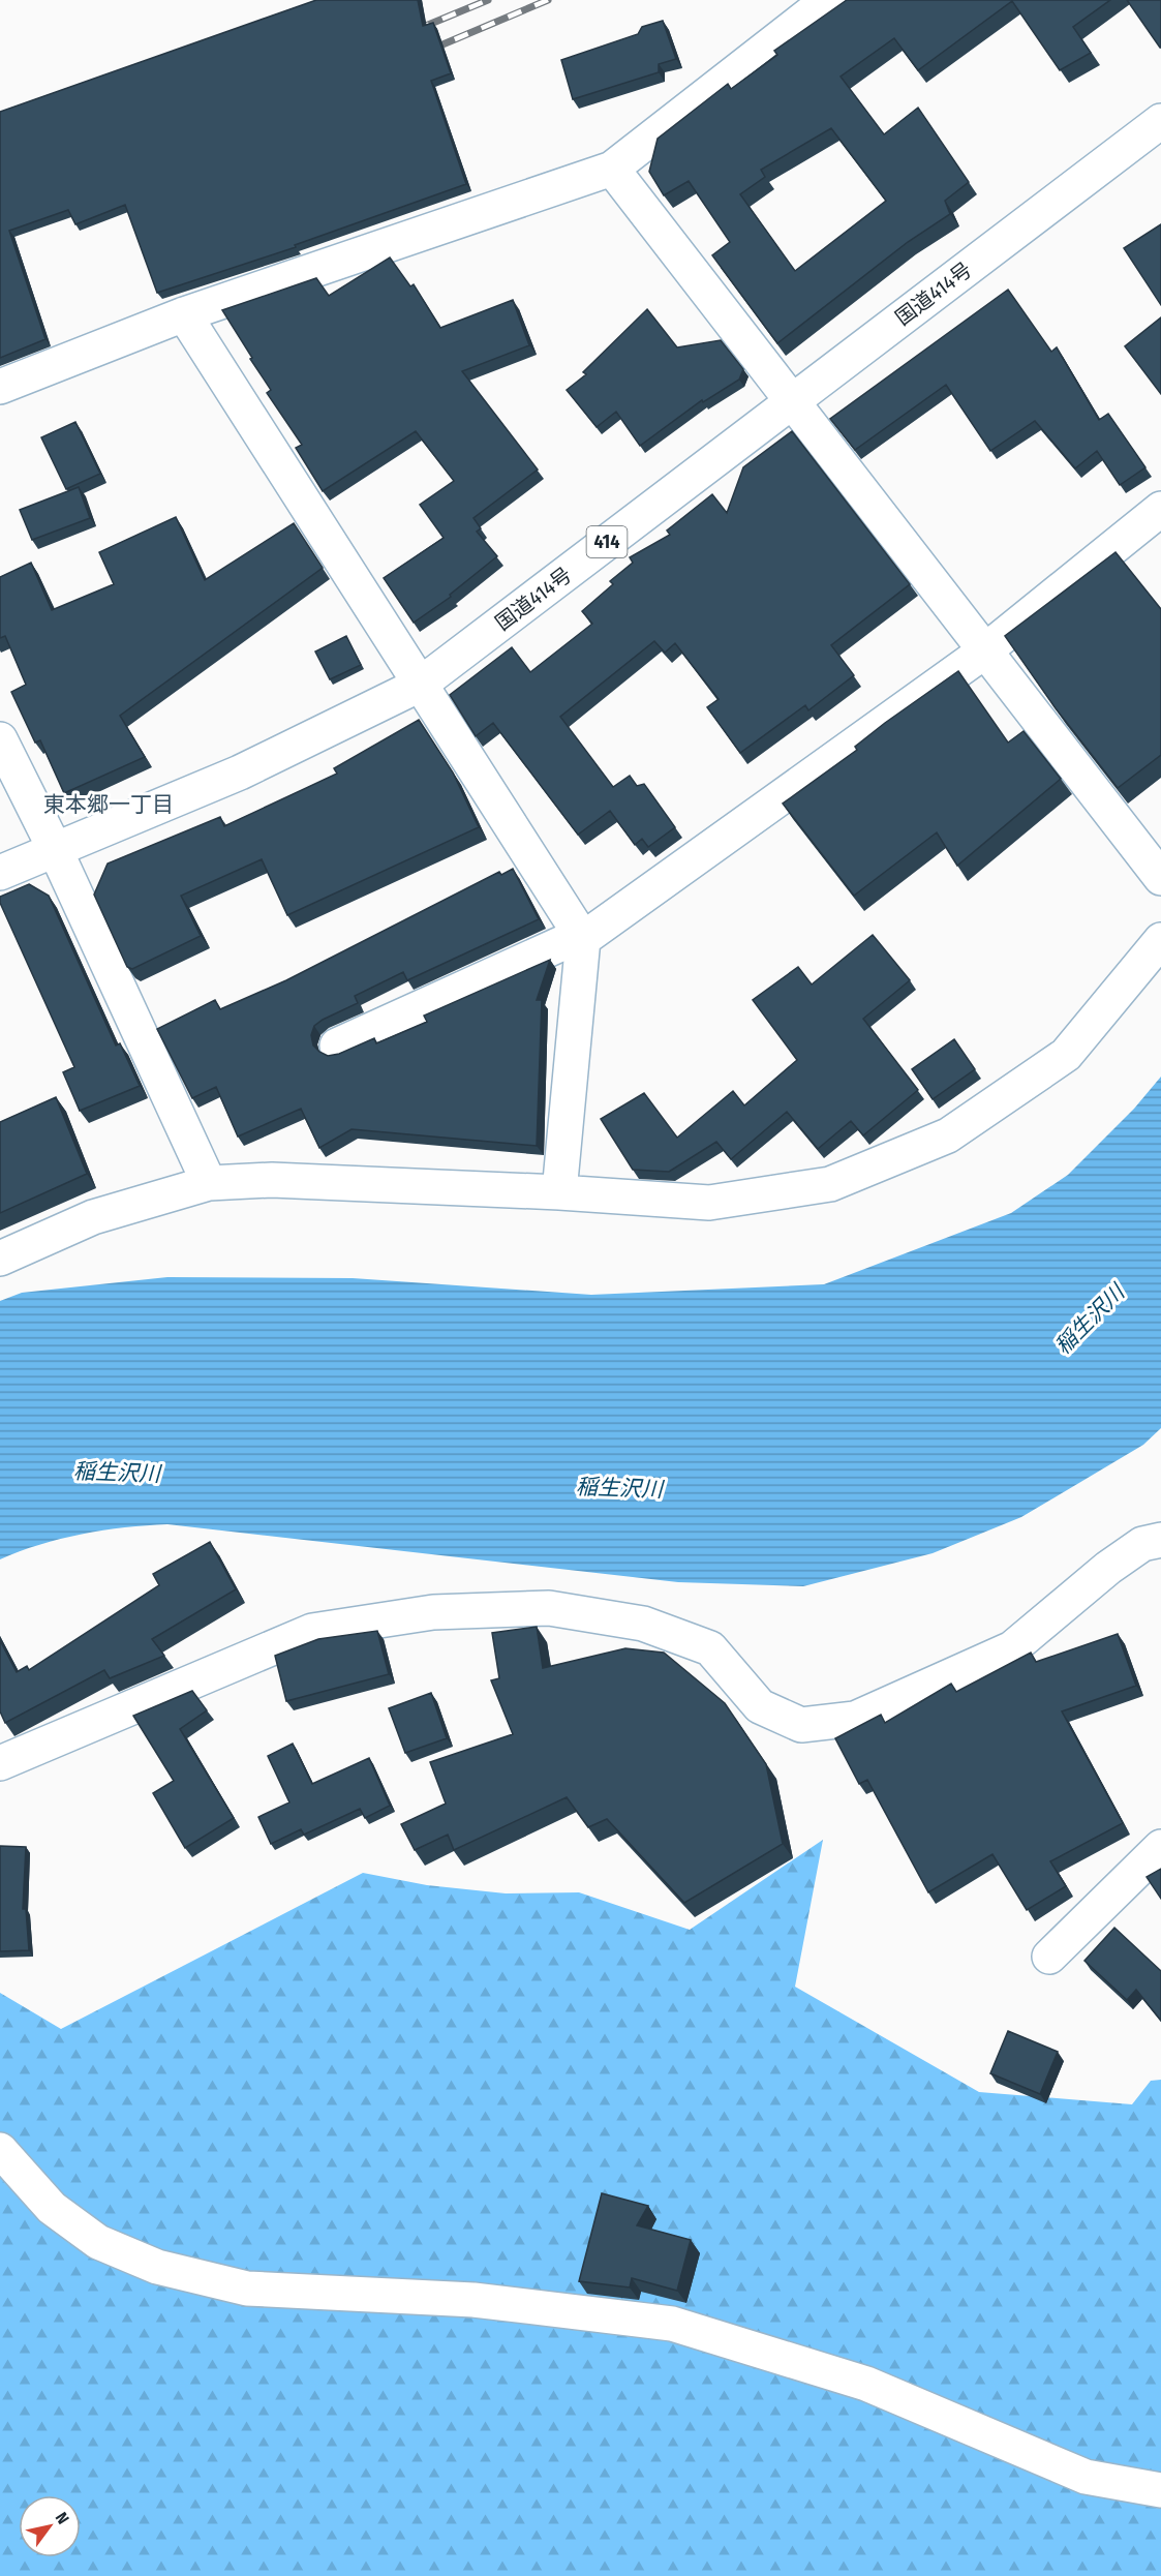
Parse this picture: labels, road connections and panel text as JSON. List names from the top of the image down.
{
  "streets": {
    "main road": ["国道414号", "414"]
  },
  "districts": ["東本郷一丁目"],
  "water": ["稲生沢川"],
  "north": "top right"
}
